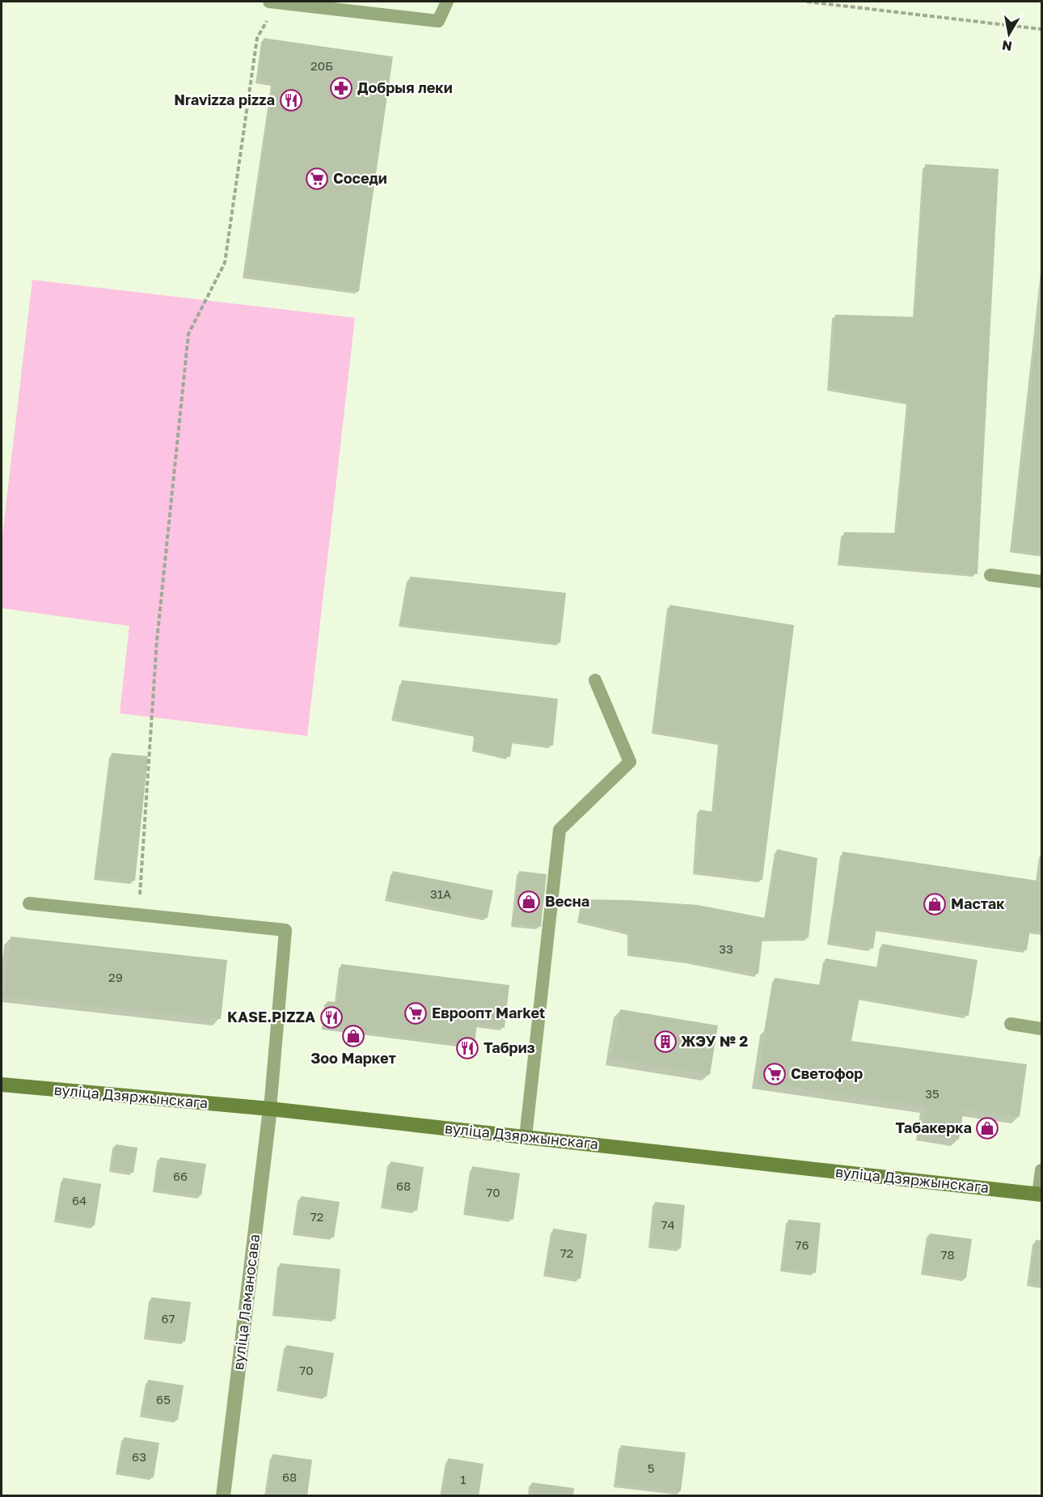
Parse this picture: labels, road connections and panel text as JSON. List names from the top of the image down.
{
  "streets": {
    "street": ["вуліца Дзяржынскага", "вуліца Ламаносава"]
  },
  "crossings": [
    ["вуліца Дзяржынскага", "вуліца Ламаносава"]
  ],
  "places": {
    "pharmacy": ["Добрыя леки"],
    "restaurant": ["Nravizza pizza", "KASE.PIZZA", "Табриз"],
    "supermarket": ["Соседи", "Евроопт Market", "Светофор"],
    "shop": [
      "Весна",
      "Мастак",
      "Зоо Маркет",
      "Табакерка"
    ],
    "building": ["ЖЭУ № 2"]
  },
  "house_numbers": [
    "20Б",
    "31А",
    "33",
    "29",
    "35",
    "66",
    "68",
    "70",
    "64",
    "72",
    "74",
    "76",
    "72",
    "78",
    "67",
    "70",
    "65",
    "63",
    "5",
    "68",
    "1"
  ],
  "north": "bottom"
}
